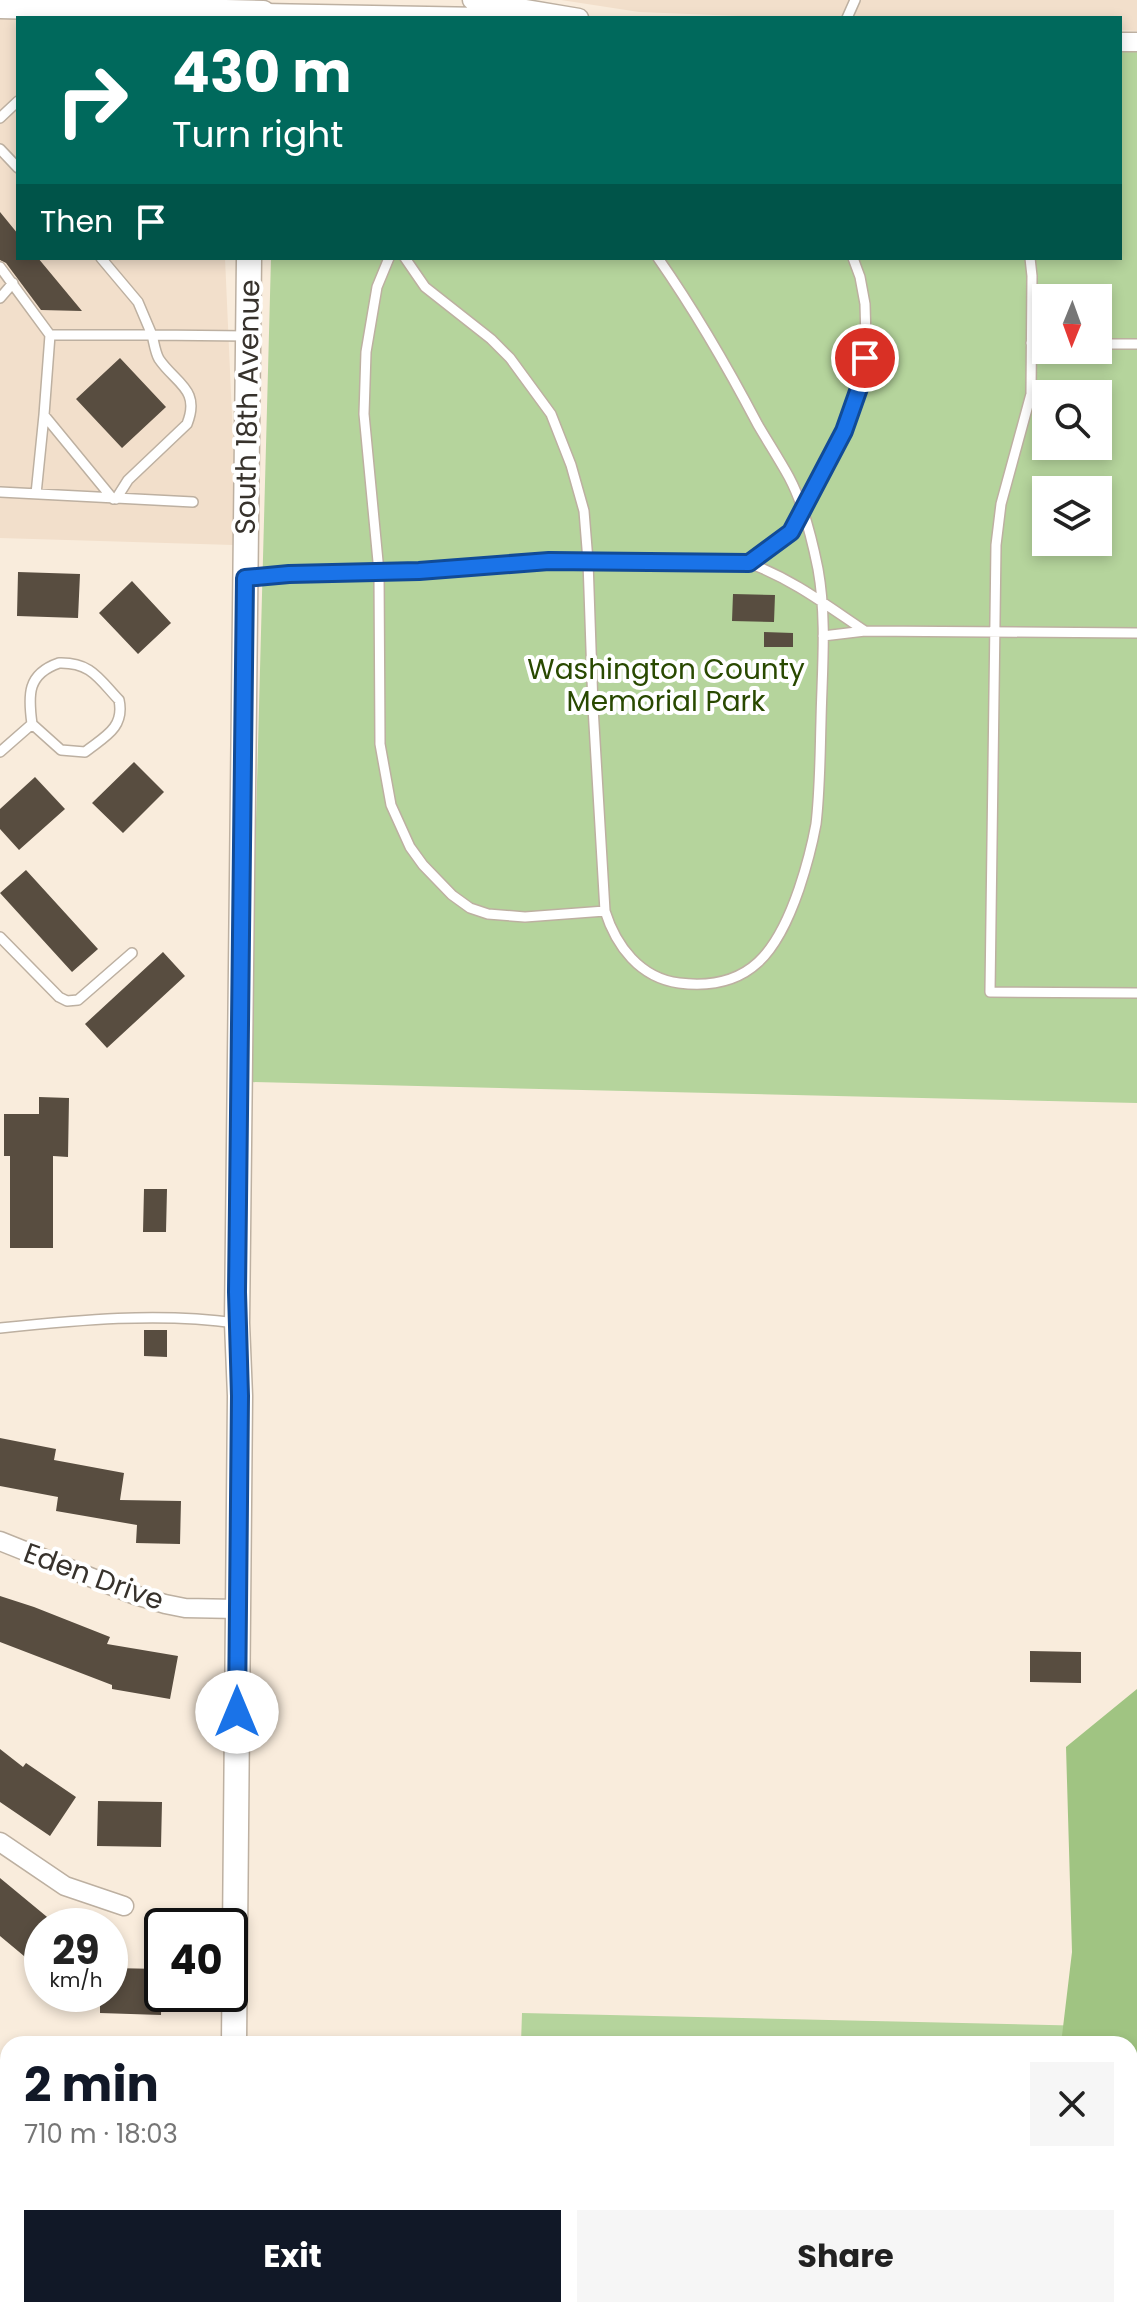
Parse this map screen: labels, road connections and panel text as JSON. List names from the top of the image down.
{
  "streets": {
    "street": ["South 18th Avenue", "Eden Drive"]
  },
  "crossings": [
    ["South 18th Avenue", "Eden Drive"]
  ],
  "parks": ["Washington County Memorial Park"],
  "north": "bottom",
  "page": {
    "turn": ["430 m", "Turn right"],
    "then": "Then",
    "speed": "29 km/h",
    "limit": "40",
    "heading": ["2 min", "710 m · 18:03"],
    "buttons": ["Exit", "Share"]
  }
}
